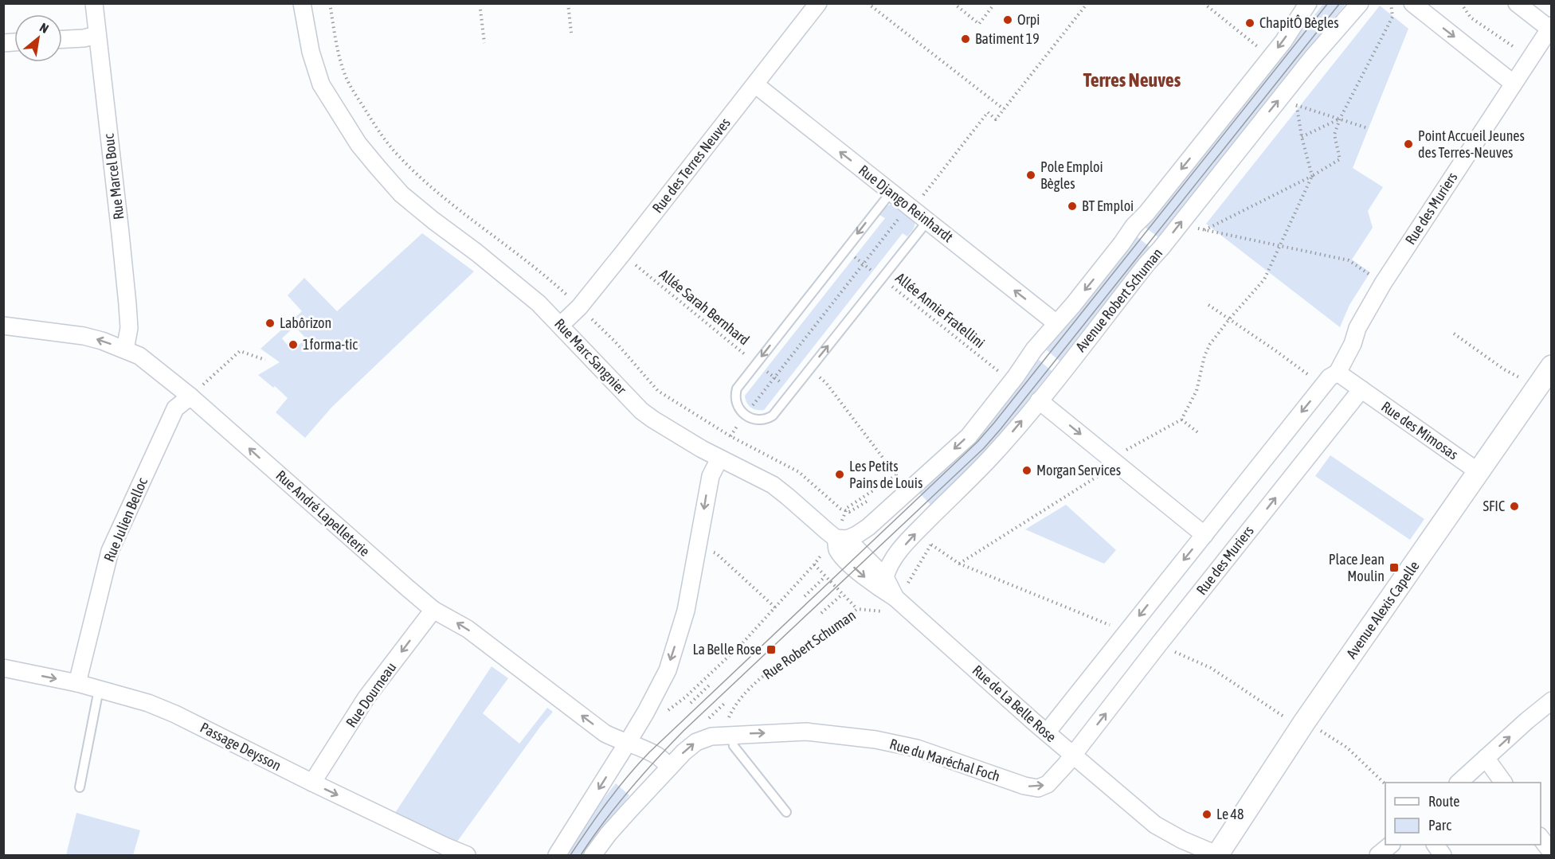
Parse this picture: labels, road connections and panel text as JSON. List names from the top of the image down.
{
  "streets": {
    "street": [
      "Rue des Terres Neuves",
      "Rue Marcel Bouc",
      "Rue Django Reinhardt",
      "Rue des Muriers",
      "Avenue Robert Schuman",
      "Rue Marc Sangnier",
      "Rue des Mimosas",
      "Rue André Lapelleterie",
      "Rue Julien Belloc",
      "Avenue Alexis Capelle",
      "Rue Dourneau",
      "Rue de La Belle Rose",
      "Passage Deysson",
      "Rue du Maréchal Foch"
    ],
    "path": ["Allée Sarah Bernhard", "Allée Annie Fratellini", "Rue Robert Schuman"]
  },
  "crossings": [
    ["Rue des Terres Neuves", "Rue Django Reinhardt"],
    ["Rue des Terres Neuves", "Rue Marc Sangnier"],
    ["Rue Marcel Bouc", "Rue André Lapelleterie"],
    ["Rue des Muriers", "Rue des Mimosas"],
    ["Rue des Muriers", "Rue de La Belle Rose"],
    ["Rue des Muriers", "Rue du Maréchal Foch"],
    ["Avenue Robert Schuman", "Rue de La Belle Rose"],
    ["Rue Marc Sangnier", "Rue de La Belle Rose"],
    ["Rue des Mimosas", "Avenue Alexis Capelle"],
    ["Rue André Lapelleterie", "Rue Julien Belloc"],
    ["Rue André Lapelleterie", "Rue Dourneau"],
    ["Rue André Lapelleterie", "Rue du Maréchal Foch"],
    ["Rue Julien Belloc", "Passage Deysson"],
    ["Avenue Alexis Capelle", "Rue de La Belle Rose"],
    ["Rue Robert Schuman", "Rue du Maréchal Foch"],
    ["Rue Dourneau", "Passage Deysson"],
    ["Rue de La Belle Rose", "Rue du Maréchal Foch"]
  ],
  "one_way": [
    "Rue Django Reinhardt",
    "Rue André Lapelleterie",
    "Rue Dourneau",
    "Passage Deysson",
    "Rue du Maréchal Foch"
  ],
  "districts": ["Terres Neuves"],
  "places": {
    "other": [
      "Orpi",
      "ChapitÔ Bègles",
      "Batiment 19",
      "Point Accueil Jeunes des Terres-Neuves",
      "Pole Emploi Bègles",
      "BT Emploi",
      "Labôrizon",
      "1forma-tic",
      "Morgan Services",
      "Les Petits Pains de Louis",
      "SFIC",
      "Le 48"
    ],
    "transit": ["Place Jean Moulin", "La Belle Rose"]
  },
  "legend": ["Route", "Parc"],
  "north": "top right"
}
